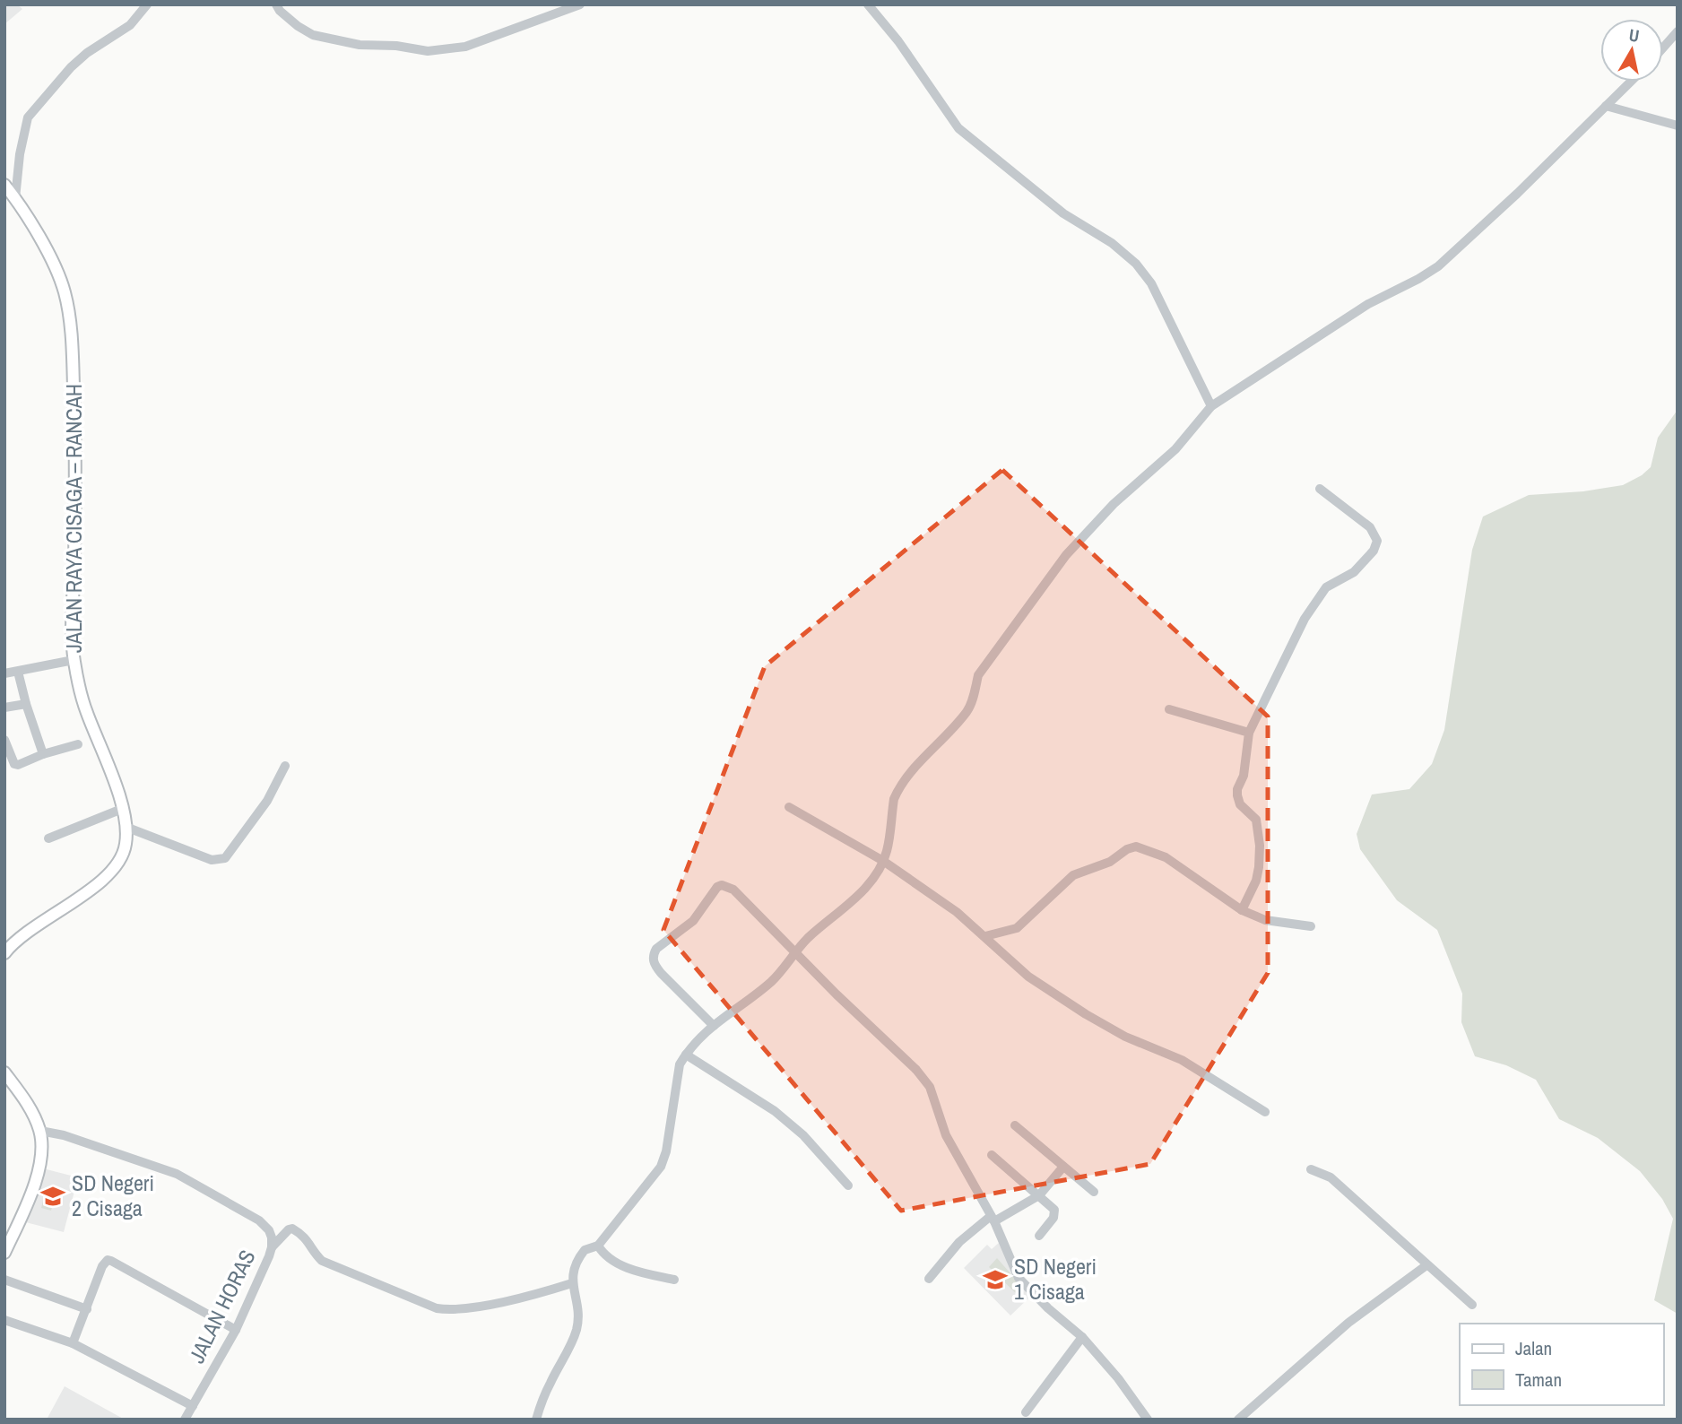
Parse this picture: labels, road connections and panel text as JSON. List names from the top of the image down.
{
  "streets": {
    "main road": ["JALAN RAYA CISAGA – RANCAH"],
    "street": ["JALAN HORAS"]
  },
  "places": {
    "school or university": ["SD Negeri 2 Cisaga", "SD Negeri 1 Cisaga"]
  },
  "legend": ["Jalan", "Taman"],
  "north": "top"
}
